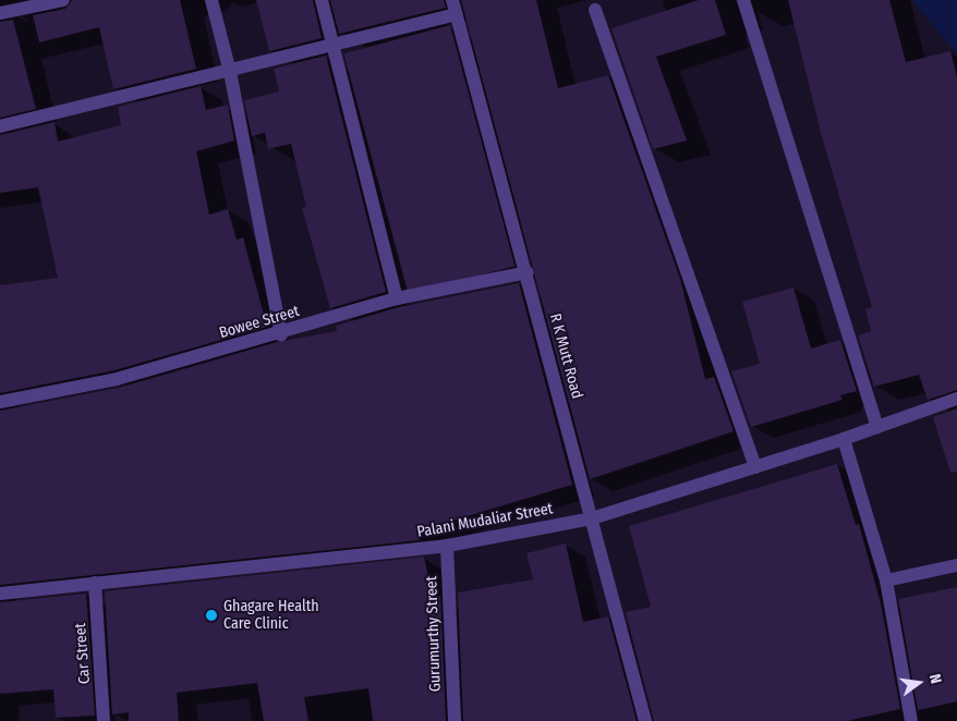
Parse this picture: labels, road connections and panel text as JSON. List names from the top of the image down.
{
  "streets": {
    "street": [
      "Bowee Street",
      "R K Mutt Road",
      "Palani Mudaliar Street",
      "Gurumurthy Street",
      "Car Street"
    ]
  },
  "crossings": [
    ["Bowee Street", "R K Mutt Road"],
    ["R K Mutt Road", "Palani Mudaliar Street"],
    ["Palani Mudaliar Street", "Gurumurthy Street"],
    ["Palani Mudaliar Street", "Car Street"]
  ],
  "places": ["Ghagare Health Care Clinic"],
  "north": "right"
}
